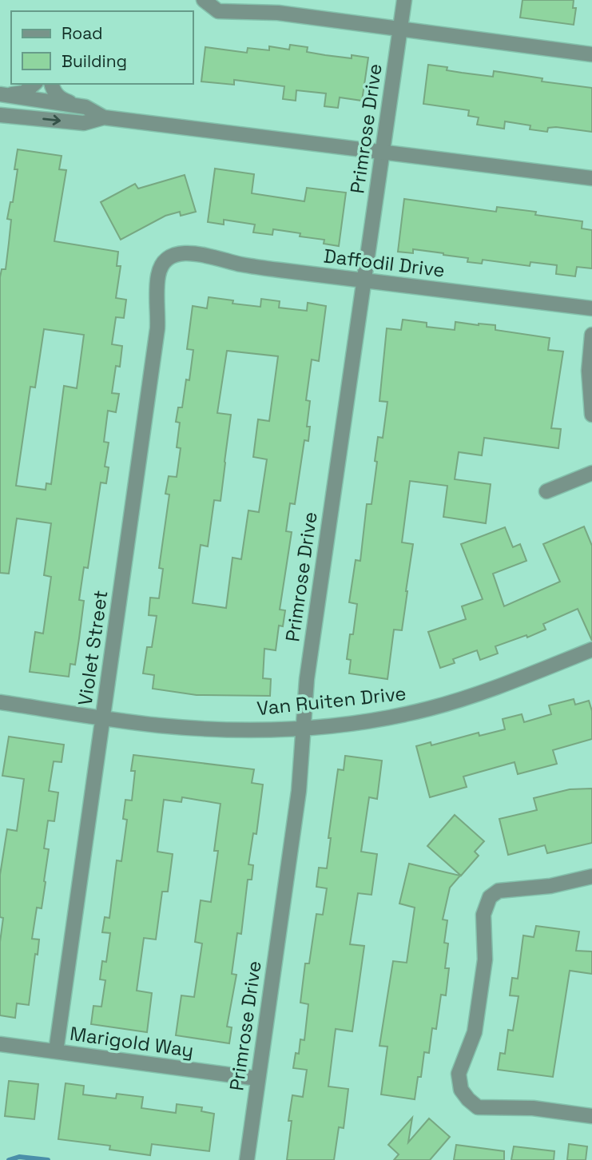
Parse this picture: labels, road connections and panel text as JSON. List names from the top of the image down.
{
  "streets": {
    "street": [
      "Primrose Drive",
      "Daffodil Drive",
      "Violet Street",
      "Van Ruiten Drive",
      "Marigold Way"
    ]
  },
  "crossings": [
    ["Primrose Drive", "Daffodil Drive"],
    ["Primrose Drive", "Van Ruiten Drive"],
    ["Primrose Drive", "Marigold Way"],
    ["Daffodil Drive", "Violet Street"],
    ["Violet Street", "Van Ruiten Drive"],
    ["Violet Street", "Marigold Way"]
  ],
  "legend": ["Road", "Building"]
}
